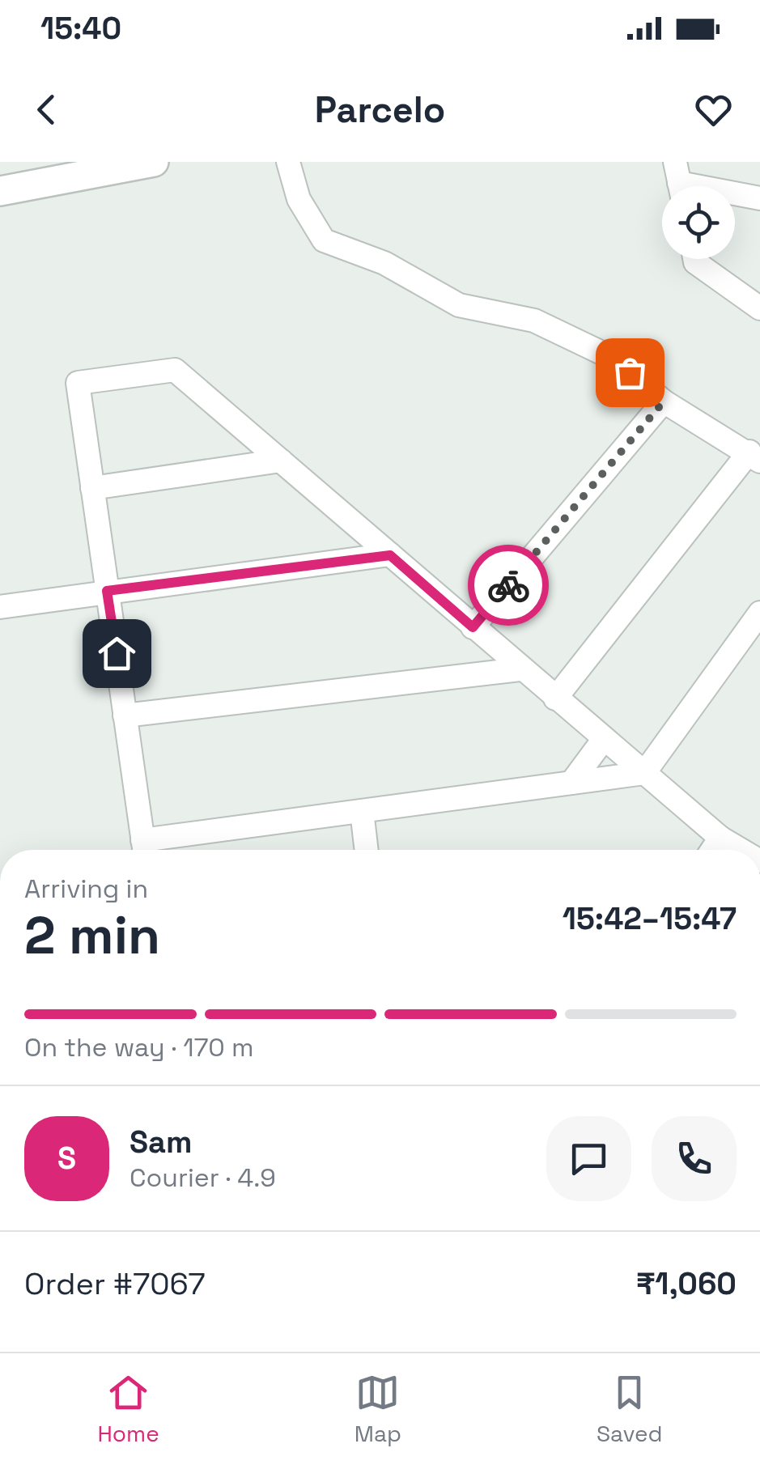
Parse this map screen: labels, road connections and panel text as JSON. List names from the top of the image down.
{
  "page": {
    "status": "15:40",
    "header": "Parcelo",
    "heading": ["2 min", "Arriving in", "15:42–15:47"],
    "panel": [
      "Sam",
      "Courier · 4.9",
      "Order #7067",
      "₹1,060"
    ],
    "bar": "On the way · 170 m",
    "round": "S",
    "tabs": ["Home", "Map", "Saved"]
  }
}
